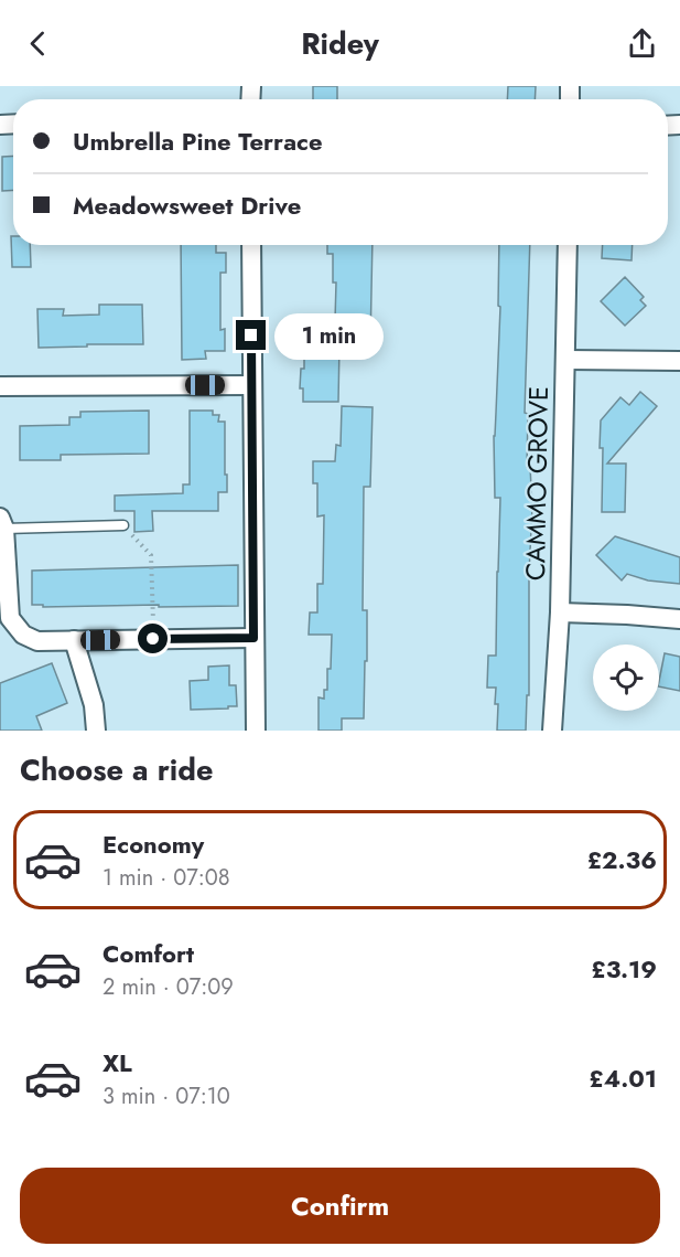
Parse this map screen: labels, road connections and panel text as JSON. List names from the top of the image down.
{
  "streets": {
    "street": ["CAMMO GROVE"]
  },
  "page": {
    "header": "Ridey",
    "banner": ["Umbrella Pine Terrace", "Meadowsweet Drive"],
    "bubble": "1 min",
    "heading": "Choose a ride",
    "list": [
      {
        "name": "Economy",
        "note": "1 min · 07:08",
        "value": "£2.36"
      },
      {
        "name": "Comfort",
        "note": "2 min · 07:09",
        "value": "£3.19"
      },
      {
        "name": "XL",
        "note": "3 min · 07:10",
        "value": "£4.01"
      }
    ],
    "buttons": "Confirm"
  }
}
